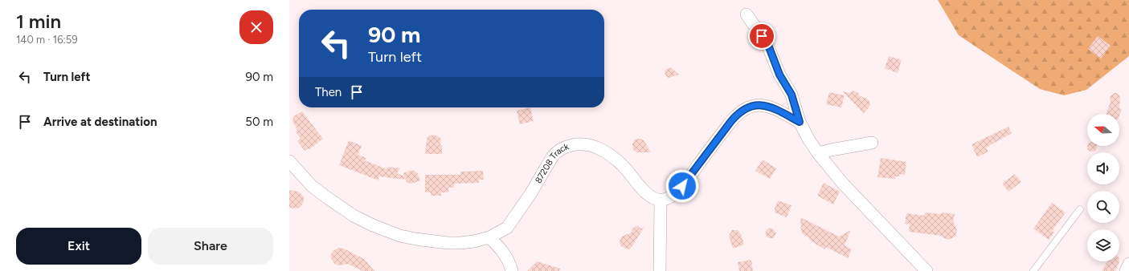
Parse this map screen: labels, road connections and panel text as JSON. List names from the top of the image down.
{
  "streets": {
    "street": ["87208 Track"]
  },
  "north": "left",
  "page": {
    "heading": ["1 min", "140 m · 16:59"],
    "turn": ["90 m", "Turn left"],
    "list": [
      {
        "name": "Turn left",
        "value": "90 m"
      },
      {
        "name": "Arrive at destination",
        "value": "50 m"
      }
    ],
    "then": "Then",
    "buttons": ["Exit", "Share"]
  }
}
